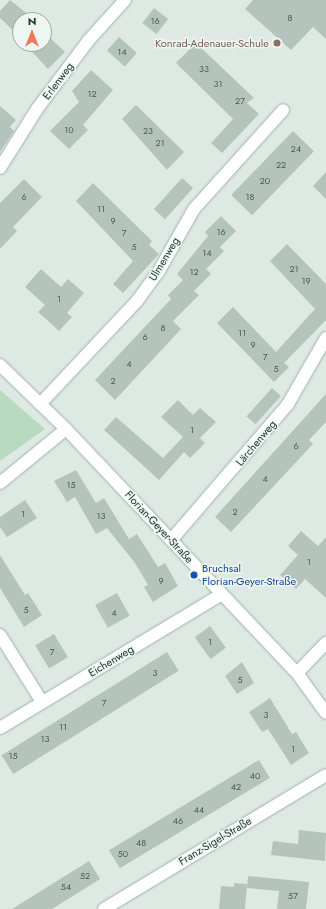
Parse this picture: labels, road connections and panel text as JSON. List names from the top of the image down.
{
  "streets": {
    "street": [
      "Erlenweg",
      "Ulmenweg",
      "Lärchenweg",
      "Florian-Geyer-Straße",
      "Eichenweg",
      "Franz-Sigel-Straße"
    ]
  },
  "crossings": [
    ["Ulmenweg", "Florian-Geyer-Straße"],
    ["Lärchenweg", "Florian-Geyer-Straße"],
    ["Florian-Geyer-Straße", "Eichenweg"]
  ],
  "places": ["Konrad-Adenauer-Schule", "Bruchsal Florian-Geyer-Straße"],
  "house_numbers": [
    "8",
    "16",
    "14",
    "33",
    "31",
    "12",
    "27",
    "10",
    "23",
    "21",
    "24",
    "22",
    "20",
    "6",
    "18",
    "11",
    "9",
    "16",
    "7",
    "5",
    "14",
    "21",
    "12",
    "19",
    "1",
    "8",
    "11",
    "6",
    "9",
    "7",
    "4",
    "5",
    "2",
    "1",
    "6",
    "4",
    "15",
    "2",
    "1",
    "13",
    "1",
    "9",
    "5",
    "4",
    "1",
    "7",
    "3",
    "5",
    "7",
    "3",
    "11",
    "13",
    "1",
    "15",
    "40",
    "42",
    "44",
    "46",
    "48",
    "50",
    "52",
    "54",
    "57"
  ],
  "north": "top"
}
